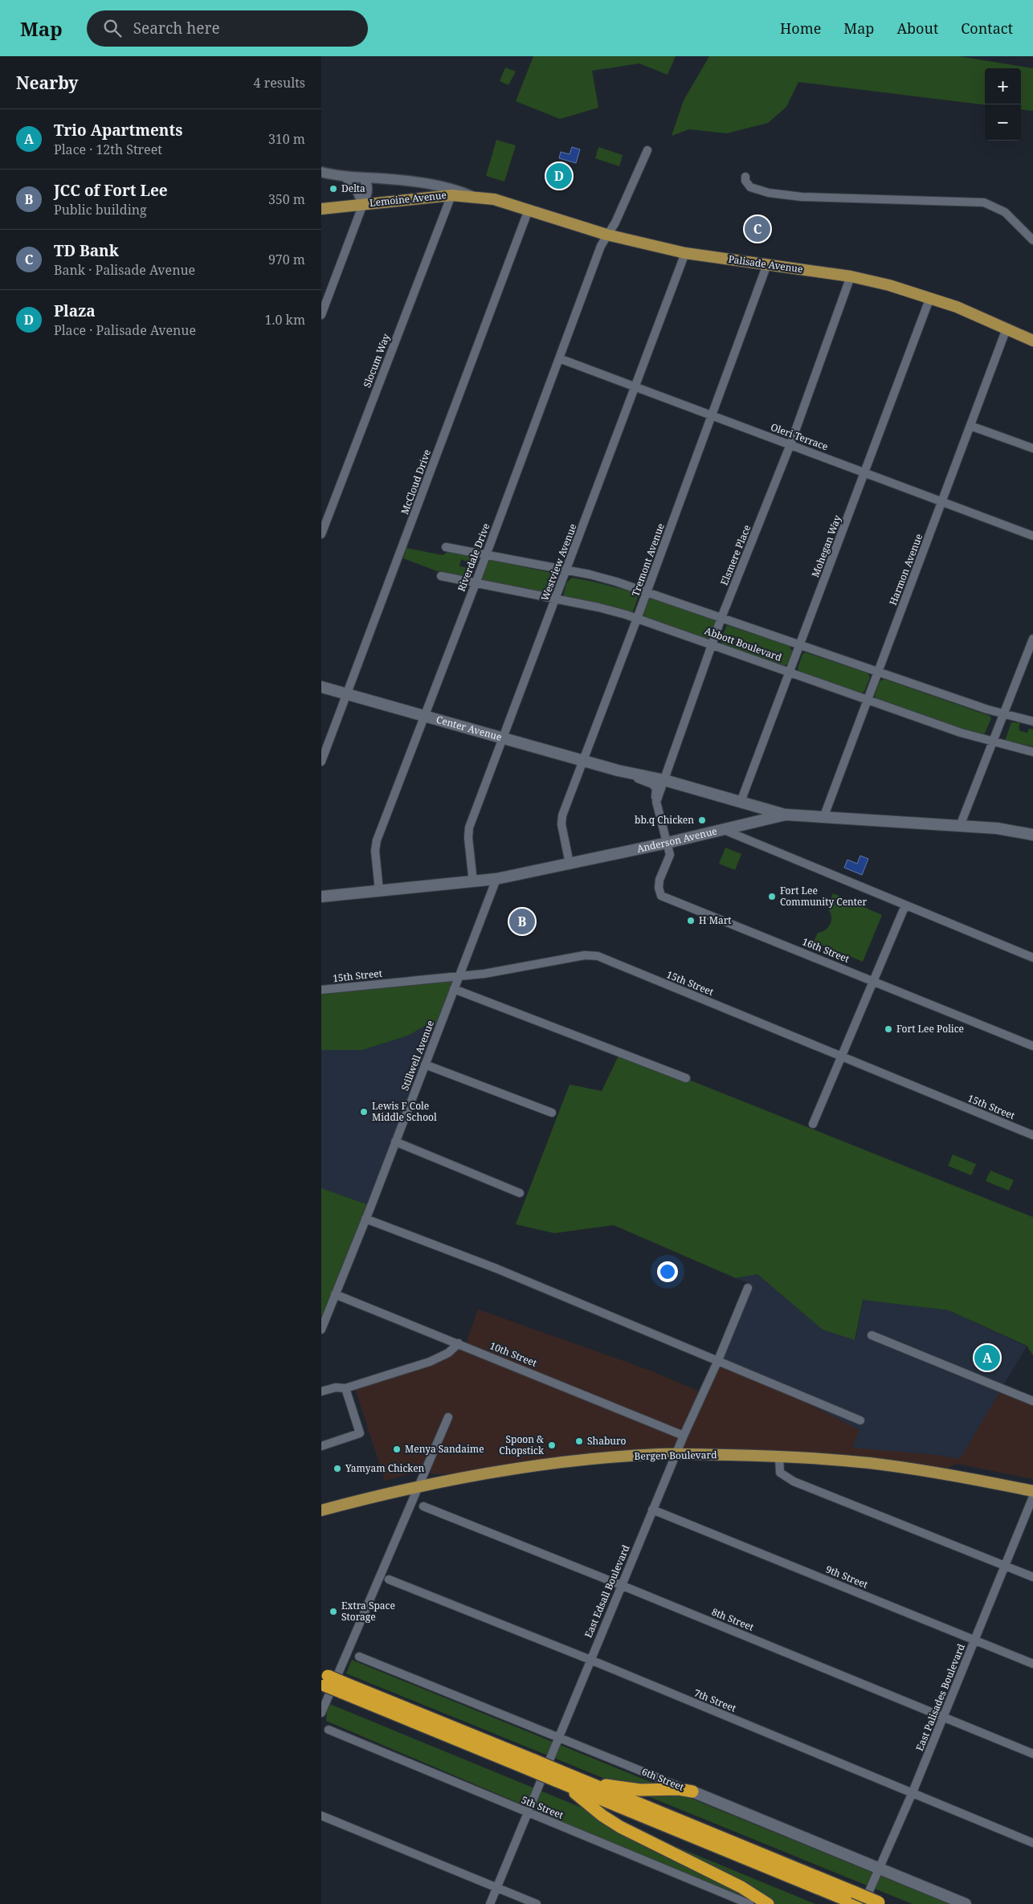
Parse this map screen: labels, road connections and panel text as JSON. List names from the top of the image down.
{
  "streets": {
    "main road": [
      "Lemoine Avenue",
      "Palisade Avenue",
      "Center Avenue",
      "Anderson Avenue",
      "Bergen Boulevard",
      "6th Street"
    ],
    "street": [
      "Slocum Way",
      "Oleri Terrace",
      "McCloud Drive",
      "Mohegan Way",
      "Elsmere Place",
      "Riverdale Drive",
      "Tremont Avenue",
      "Westview Avenue",
      "Harmon Avenue",
      "Abbott Boulevard",
      "16th Street",
      "15th Street",
      "Stillwell Avenue",
      "10th Street",
      "9th Street",
      "East Edsall Boulevard",
      "8th Street",
      "East Palisades Boulevard",
      "7th Street",
      "5th Street"
    ]
  },
  "crossings": [
    ["Lemoine Avenue", "Palisade Avenue"],
    ["Lemoine Avenue", "Slocum Way"],
    ["Palisade Avenue", "McCloud Drive"],
    ["Palisade Avenue", "Mohegan Way"],
    ["Palisade Avenue", "Elsmere Place"],
    ["Palisade Avenue", "Riverdale Drive"],
    ["Palisade Avenue", "Tremont Avenue"],
    ["Palisade Avenue", "Westview Avenue"],
    ["Palisade Avenue", "Harmon Avenue"],
    ["Oleri Terrace", "Mohegan Way"],
    ["Oleri Terrace", "Elsmere Place"],
    ["Oleri Terrace", "Riverdale Drive"],
    ["Oleri Terrace", "Tremont Avenue"],
    ["Oleri Terrace", "Westview Avenue"],
    ["Oleri Terrace", "Harmon Avenue"],
    ["McCloud Drive", "Center Avenue"],
    ["Mohegan Way", "Abbott Boulevard"],
    ["Mohegan Way", "Center Avenue"],
    ["Elsmere Place", "Abbott Boulevard"],
    ["Elsmere Place", "Center Avenue"],
    ["Riverdale Drive", "Abbott Boulevard"],
    ["Riverdale Drive", "Center Avenue"],
    ["Riverdale Drive", "Anderson Avenue"],
    ["Tremont Avenue", "Abbott Boulevard"],
    ["Tremont Avenue", "Center Avenue"],
    ["Tremont Avenue", "Anderson Avenue"],
    ["Westview Avenue", "Abbott Boulevard"],
    ["Westview Avenue", "Center Avenue"],
    ["Westview Avenue", "Anderson Avenue"],
    ["Harmon Avenue", "Abbott Boulevard"],
    ["Harmon Avenue", "Anderson Avenue"],
    ["Center Avenue", "Anderson Avenue"],
    ["Anderson Avenue", "16th Street"],
    ["Anderson Avenue", "Stillwell Avenue"],
    ["15th Street", "Stillwell Avenue"],
    ["Stillwell Avenue", "10th Street"],
    ["10th Street", "East Edsall Boulevard"],
    ["Bergen Boulevard", "East Edsall Boulevard"],
    ["9th Street", "East Edsall Boulevard"],
    ["9th Street", "East Palisades Boulevard"],
    ["East Edsall Boulevard", "8th Street"],
    ["East Edsall Boulevard", "7th Street"],
    ["East Edsall Boulevard", "6th Street"],
    ["East Edsall Boulevard", "5th Street"],
    ["8th Street", "East Palisades Boulevard"],
    ["East Palisades Boulevard", "7th Street"],
    ["East Palisades Boulevard", "6th Street"]
  ],
  "places": [
    "Delta",
    "bb.q Chicken",
    "Fort Lee Community Center",
    "H Mart",
    "Fort Lee Police",
    "Lewis F Cole Middle School",
    "Shaburo",
    "Spoon & Chopstick",
    "Menya Sandaime",
    "Yamyam Chicken",
    "Extra Space Storage"
  ],
  "page": {
    "header": "Map",
    "search": "Search here",
    "nav": [
      "Home",
      "Map",
      "About",
      "Contact"
    ],
    "heading": ["Nearby", "4 results"],
    "map_buttons": ["+", "−"],
    "list": [
      {
        "mark": "A",
        "name": "Trio Apartments",
        "note": "Place · 12th Street",
        "value": "310 m"
      },
      {
        "mark": "B",
        "name": "JCC of Fort Lee",
        "note": "Public building",
        "value": "350 m"
      },
      {
        "mark": "C",
        "name": "TD Bank",
        "note": "Bank · Palisade Avenue",
        "value": "970 m"
      },
      {
        "mark": "D",
        "name": "Plaza",
        "note": "Place · Palisade Avenue",
        "value": "1.0 km"
      }
    ],
    "pins": [
      "D",
      "C",
      "B",
      "A"
    ]
  }
}
